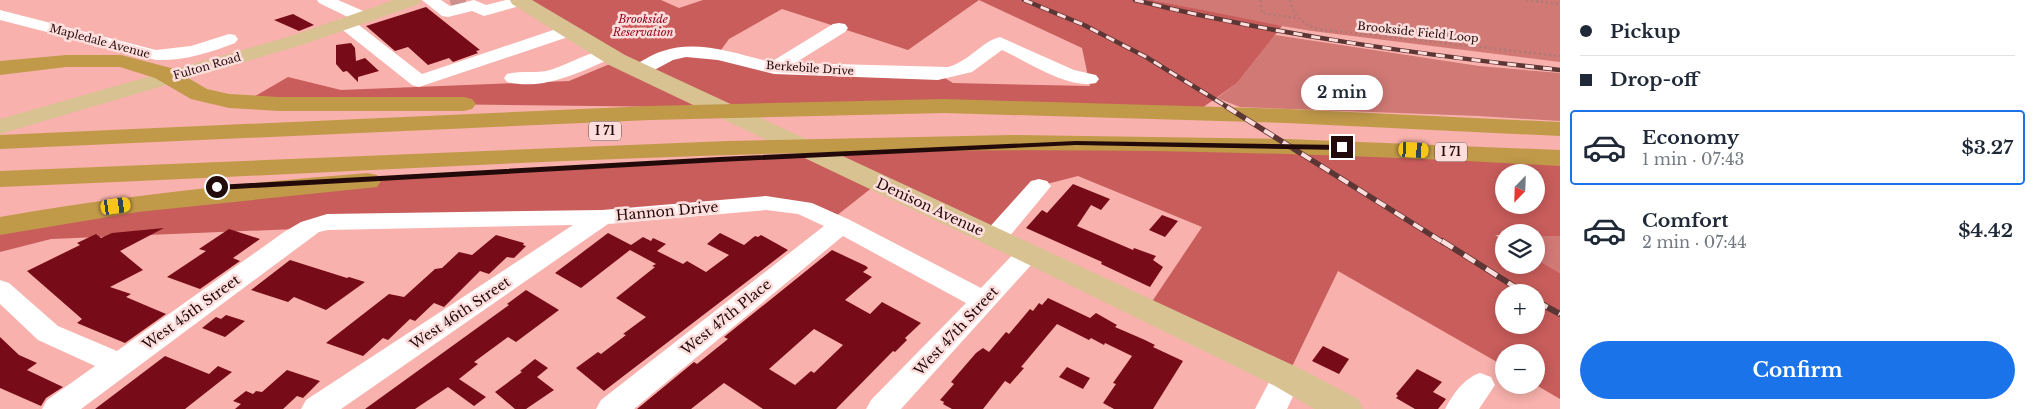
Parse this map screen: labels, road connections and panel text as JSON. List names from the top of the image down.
{
  "streets": {
    "highway": ["I 71"],
    "main road": ["Fulton Road", "Denison Avenue"],
    "street": [
      "Mapledale Avenue",
      "Berkebile Drive",
      "Hannon Drive",
      "West 45th Street",
      "West 46th Street",
      "West 47th Place",
      "West 47th Street"
    ],
    "path": ["Brookside Field Loop"]
  },
  "crossings": [
    ["Berkebile Drive", "Denison Avenue"],
    ["Denison Avenue", "West 47th Street"],
    ["Hannon Drive", "West 45th Street"],
    ["Hannon Drive", "West 46th Street"],
    ["Hannon Drive", "West 47th Place"],
    ["Hannon Drive", "West 47th Street"]
  ],
  "parks": ["Brookside Reservation"],
  "north": "bottom left",
  "page": {
    "banner": ["Pickup", "Drop-off"],
    "bubble": "2 min",
    "list": [
      {
        "name": "Economy",
        "note": "1 min · 07:43",
        "value": "$3.27"
      },
      {
        "name": "Comfort",
        "note": "2 min · 07:44",
        "value": "$4.42"
      }
    ],
    "map_buttons": ["+", "−"],
    "buttons": "Confirm"
  }
}
